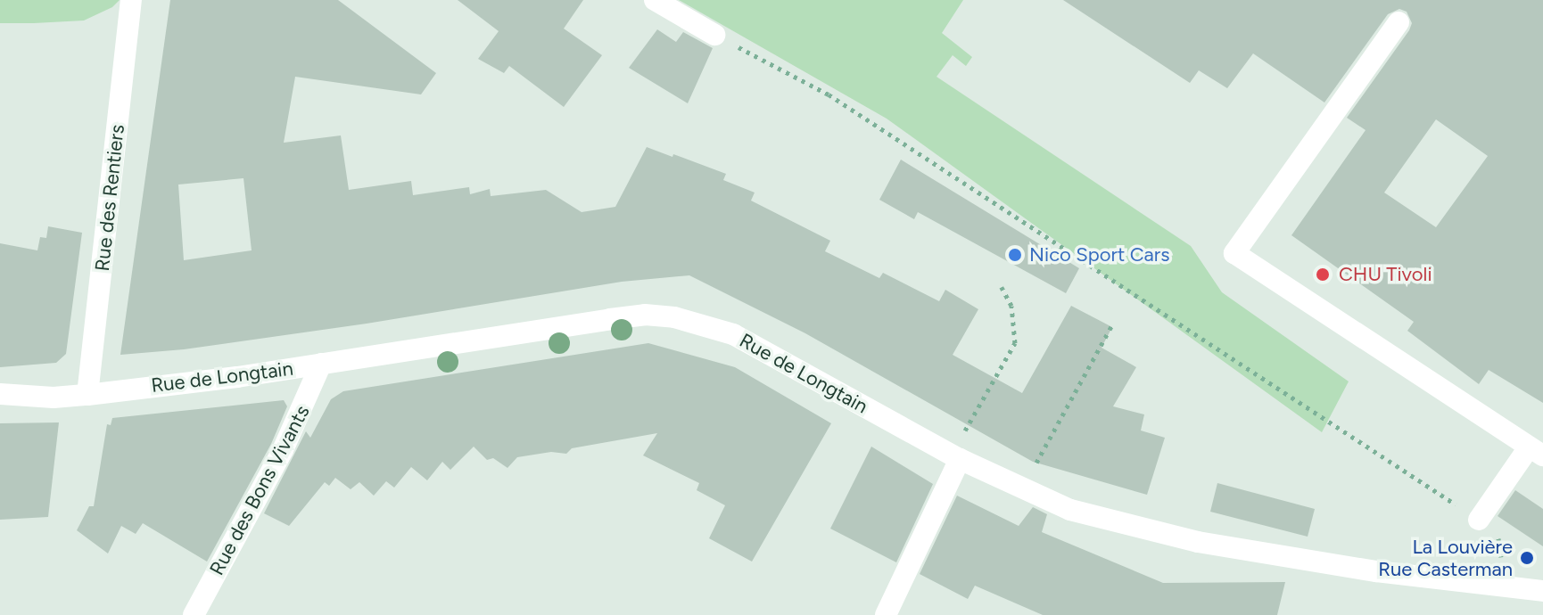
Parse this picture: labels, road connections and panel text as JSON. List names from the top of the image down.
{
  "streets": {
    "street": ["Rue des Rentiers", "Rue de Longtain", "Rue des Bons Vivants"]
  },
  "crossings": [
    ["Rue des Rentiers", "Rue de Longtain"],
    ["Rue de Longtain", "Rue des Bons Vivants"]
  ],
  "places": ["Nico Sport Cars", "CHU Tivoli", "La Louvière Rue Casterman"]
}
